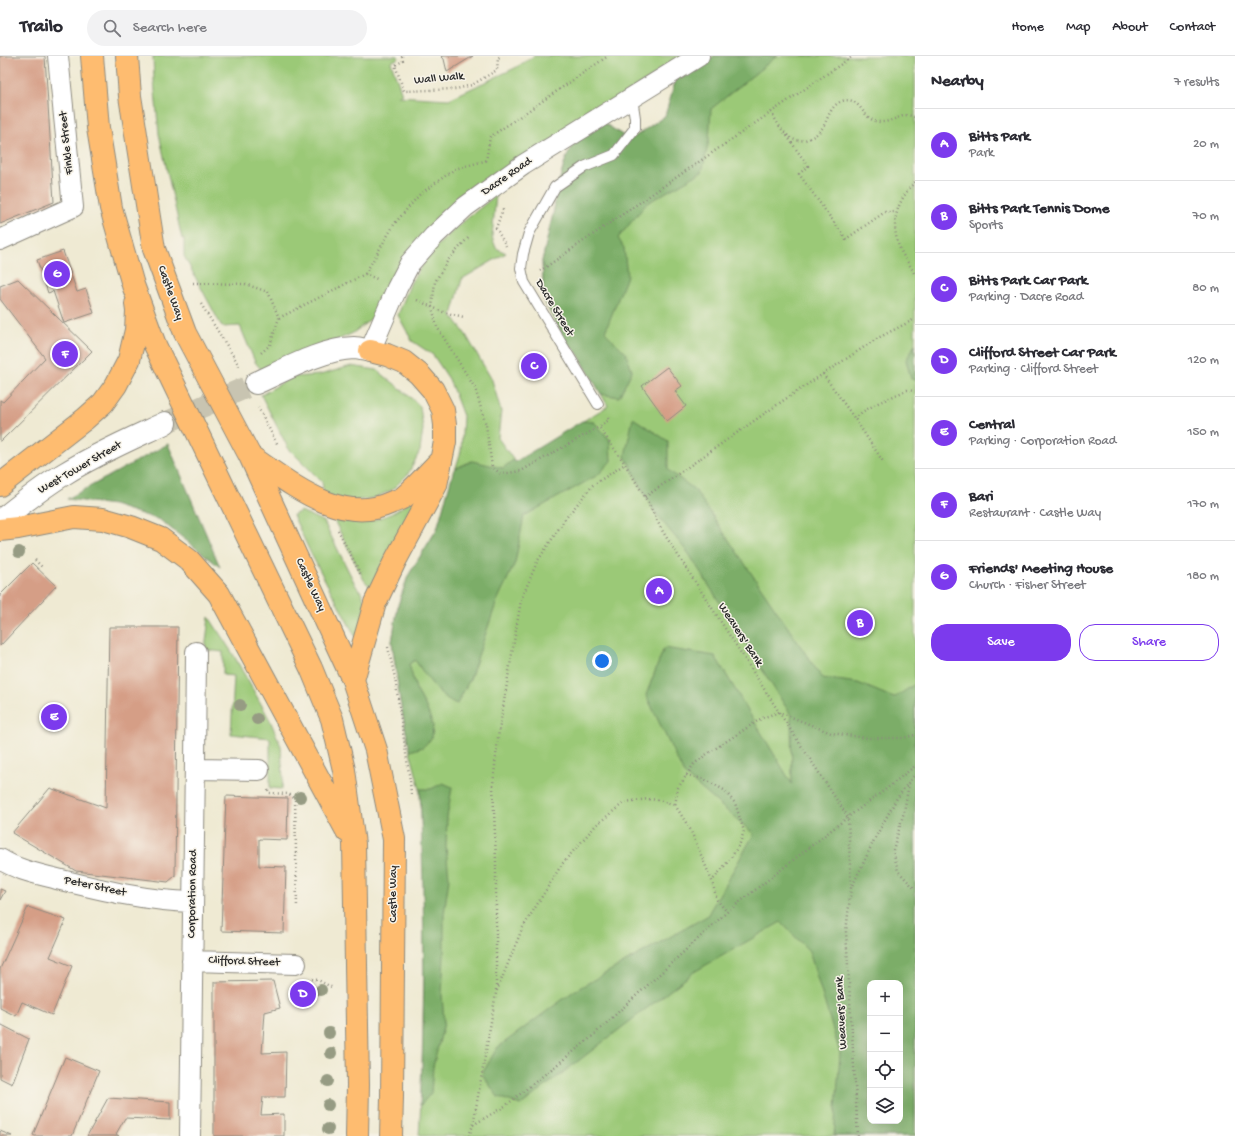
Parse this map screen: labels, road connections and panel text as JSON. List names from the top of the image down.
{
  "streets": {
    "main road": ["Castle Way"],
    "street": [
      "Finkle Street",
      "Dacre Road",
      "West Tower Street",
      "Peter Street",
      "Corporation Road",
      "Clifford Street"
    ],
    "lane": ["Dacre Street"],
    "path": ["Wall Walk", "Weavers' Bank"]
  },
  "crossings": [
    ["Dacre Road", "Dacre Street"],
    ["Peter Street", "Corporation Road"],
    ["Corporation Road", "Clifford Street"]
  ],
  "page": {
    "header": "Trailo",
    "search": "Search here",
    "nav": [
      "Home",
      "Map",
      "About",
      "Contact"
    ],
    "heading": ["Nearby", "7 results"],
    "list": [
      {
        "mark": "A",
        "name": "Bitts Park",
        "note": "Park",
        "value": "20 m"
      },
      {
        "mark": "B",
        "name": "Bitts Park Tennis Dome",
        "note": "Sports",
        "value": "70 m"
      },
      {
        "mark": "C",
        "name": "Bitts Park Car Park",
        "note": "Parking · Dacre Road",
        "value": "80 m"
      },
      {
        "mark": "D",
        "name": "Clifford Street Car Park",
        "note": "Parking · Clifford Street",
        "value": "120 m"
      },
      {
        "mark": "E",
        "name": "Central",
        "note": "Parking · Corporation Road",
        "value": "150 m"
      },
      {
        "mark": "F",
        "name": "Bari",
        "note": "Restaurant · Castle Way",
        "value": "170 m"
      },
      {
        "mark": "G",
        "name": "Friends' Meeting House",
        "note": "Church · Fisher Street",
        "value": "180 m"
      }
    ],
    "pins": [
      "G",
      "F",
      "C",
      "A",
      "B",
      "E",
      "D"
    ],
    "buttons": ["Save", "Share"],
    "map_buttons": ["+", "−"]
  }
}
